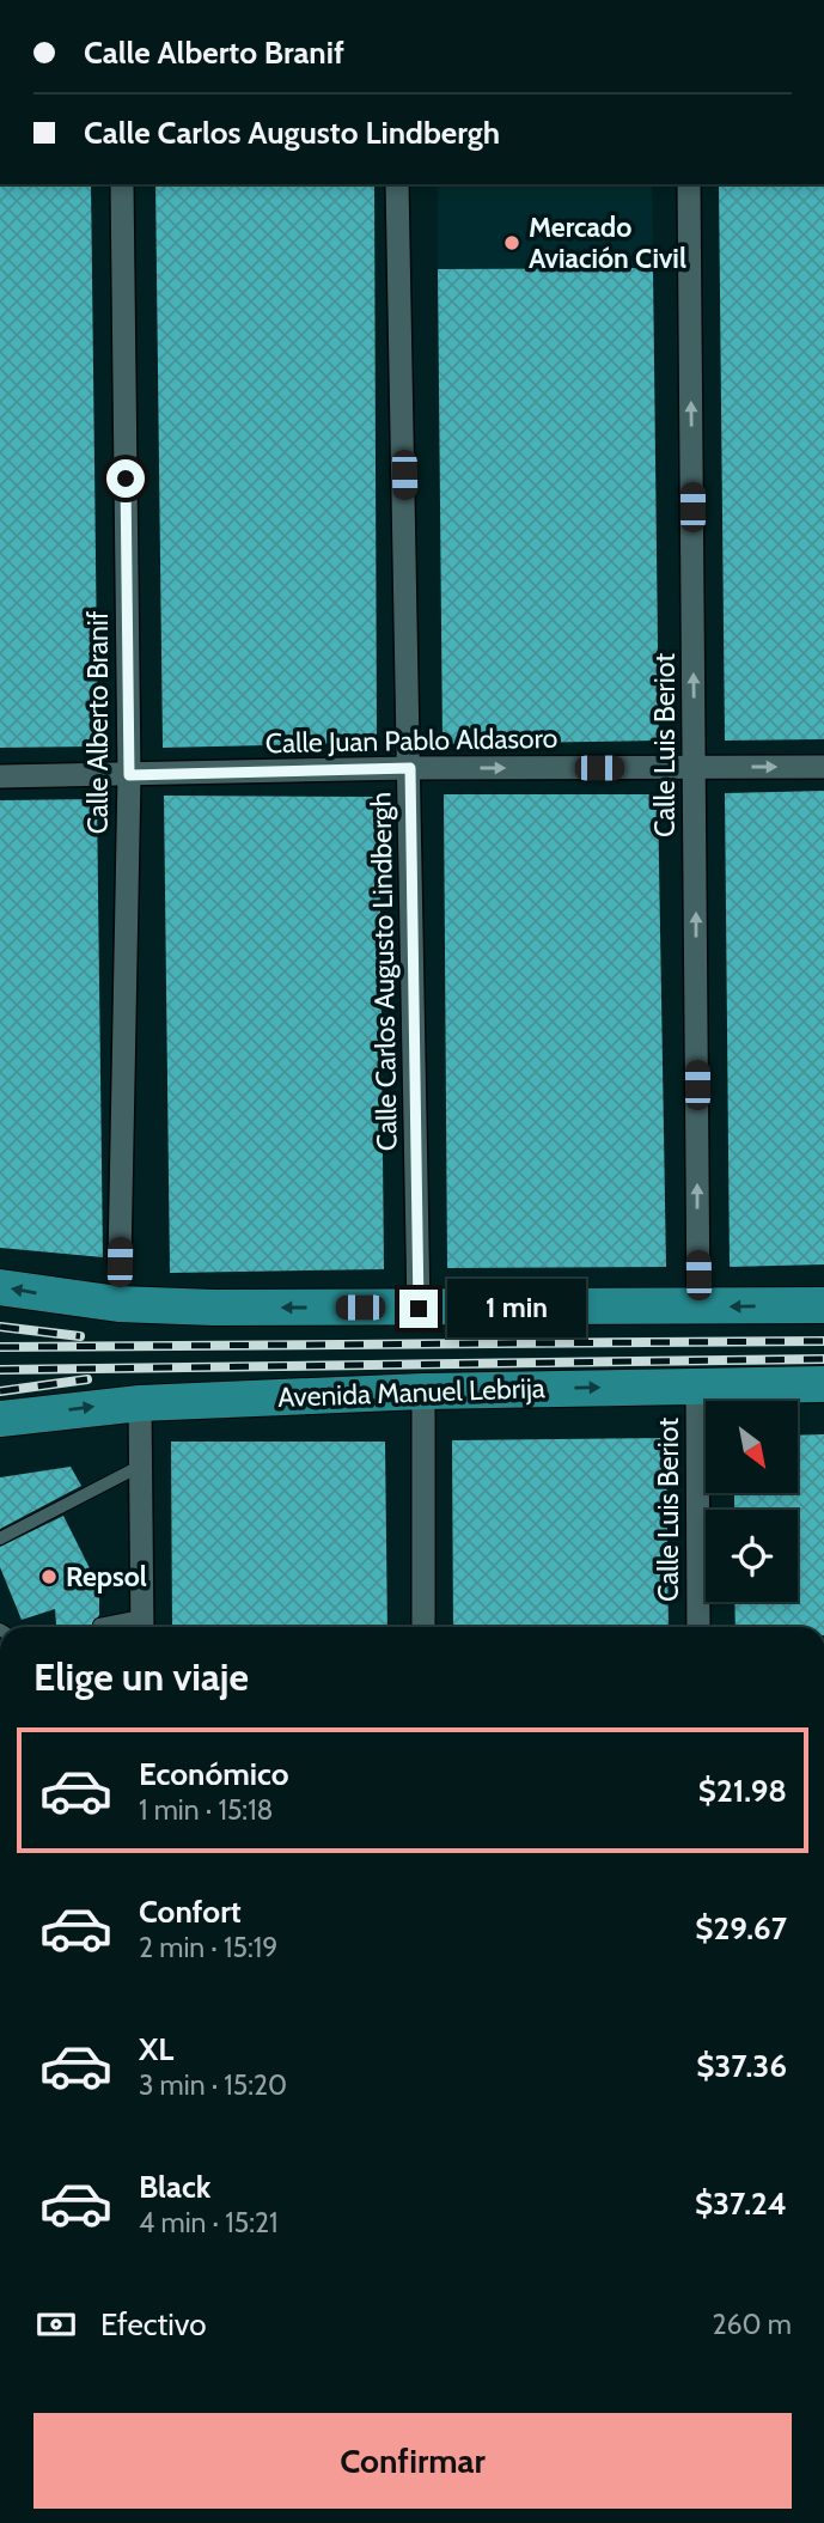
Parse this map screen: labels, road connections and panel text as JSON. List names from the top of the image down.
{
  "streets": {
    "main road": ["Avenida Manuel Lebrija"],
    "street": [
      "Calle Alberto Branif",
      "Calle Juan Pablo Aldasoro",
      "Calle Luis Beriot",
      "Calle Carlos Augusto Lindbergh"
    ]
  },
  "crossings": [
    ["Calle Alberto Branif", "Calle Juan Pablo Aldasoro"],
    ["Calle Juan Pablo Aldasoro", "Calle Luis Beriot"],
    ["Calle Juan Pablo Aldasoro", "Calle Carlos Augusto Lindbergh"],
    ["Calle Luis Beriot", "Avenida Manuel Lebrija"]
  ],
  "one_way": ["Calle Juan Pablo Aldasoro", "Calle Luis Beriot"],
  "places": ["Mercado Aviación Civil", "Repsol"],
  "north": "bottom right",
  "page": {
    "banner": ["Calle Alberto Branif", "Calle Carlos Augusto Lindbergh"],
    "bubble": "1 min",
    "heading": "Elige un viaje",
    "list": [
      {
        "name": "Económico",
        "note": "1 min · 15:18",
        "value": "$21.98"
      },
      {
        "name": "Confort",
        "note": "2 min · 15:19",
        "value": "$29.67"
      },
      {
        "name": "XL",
        "note": "3 min · 15:20",
        "value": "$37.36"
      },
      {
        "name": "Black",
        "note": "4 min · 15:21",
        "value": "$37.24"
      }
    ],
    "pay": ["Efectivo", "260 m"],
    "buttons": "Confirmar"
  }
}
